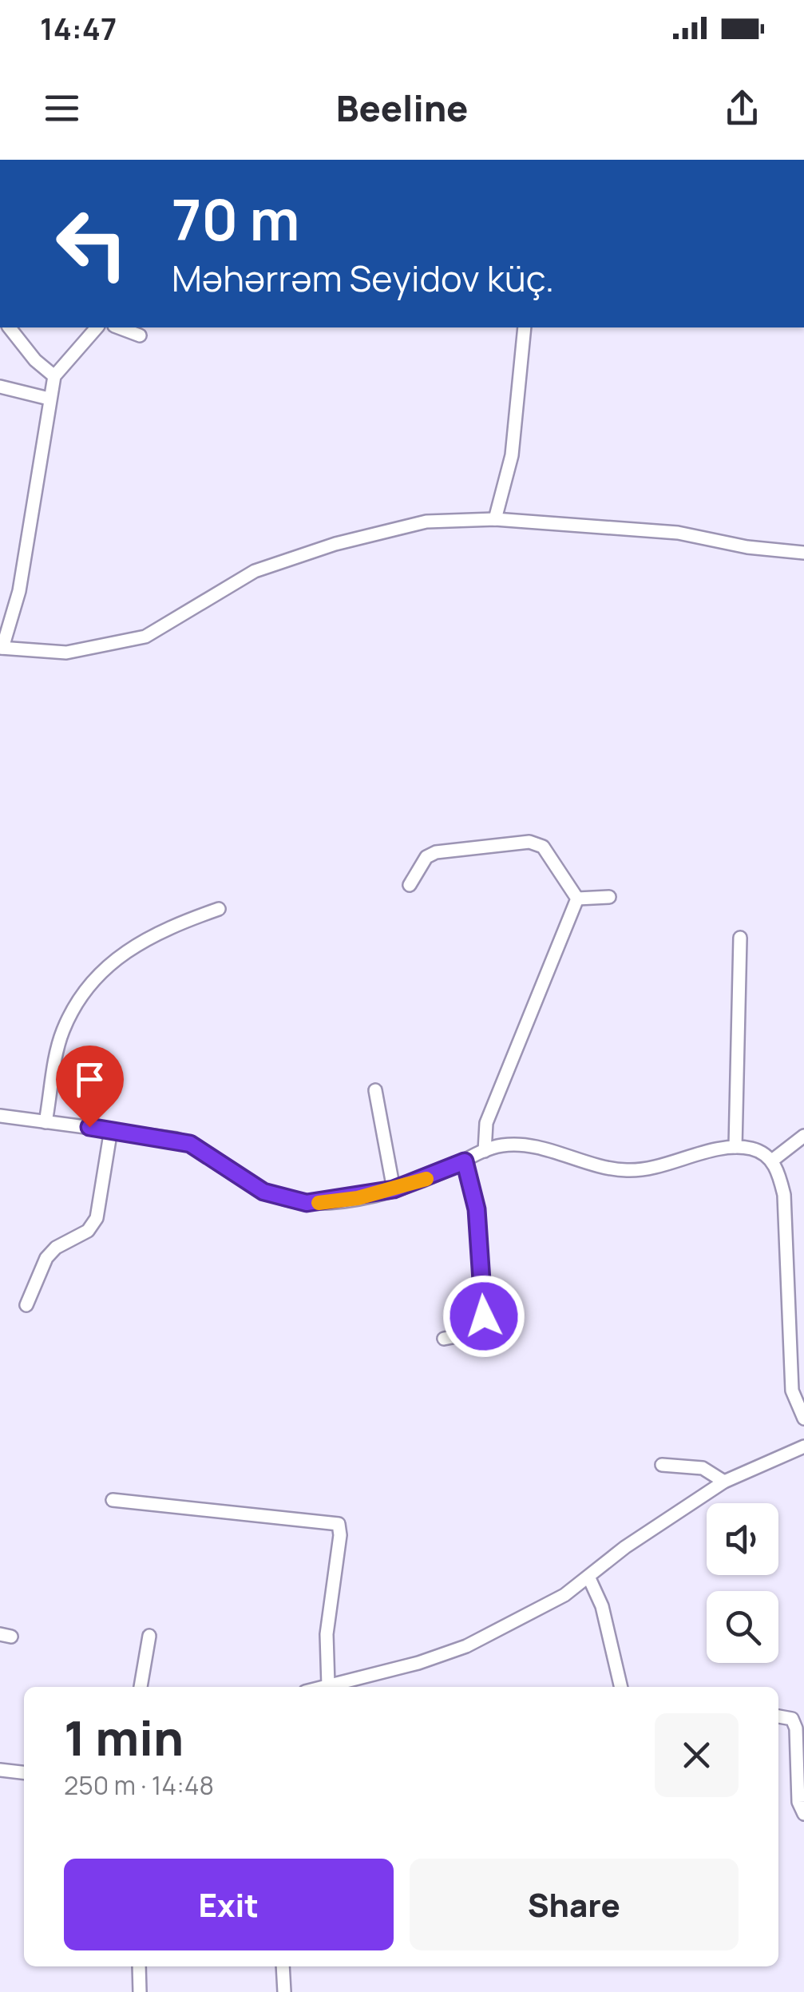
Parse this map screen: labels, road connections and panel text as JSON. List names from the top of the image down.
{
  "page": {
    "status": "14:47",
    "header": "Beeline",
    "turn": ["70 m", "Məhərrəm Seyidov küç."],
    "heading": ["1 min", "250 m · 14:48"],
    "buttons": ["Exit", "Share"]
  }
}
